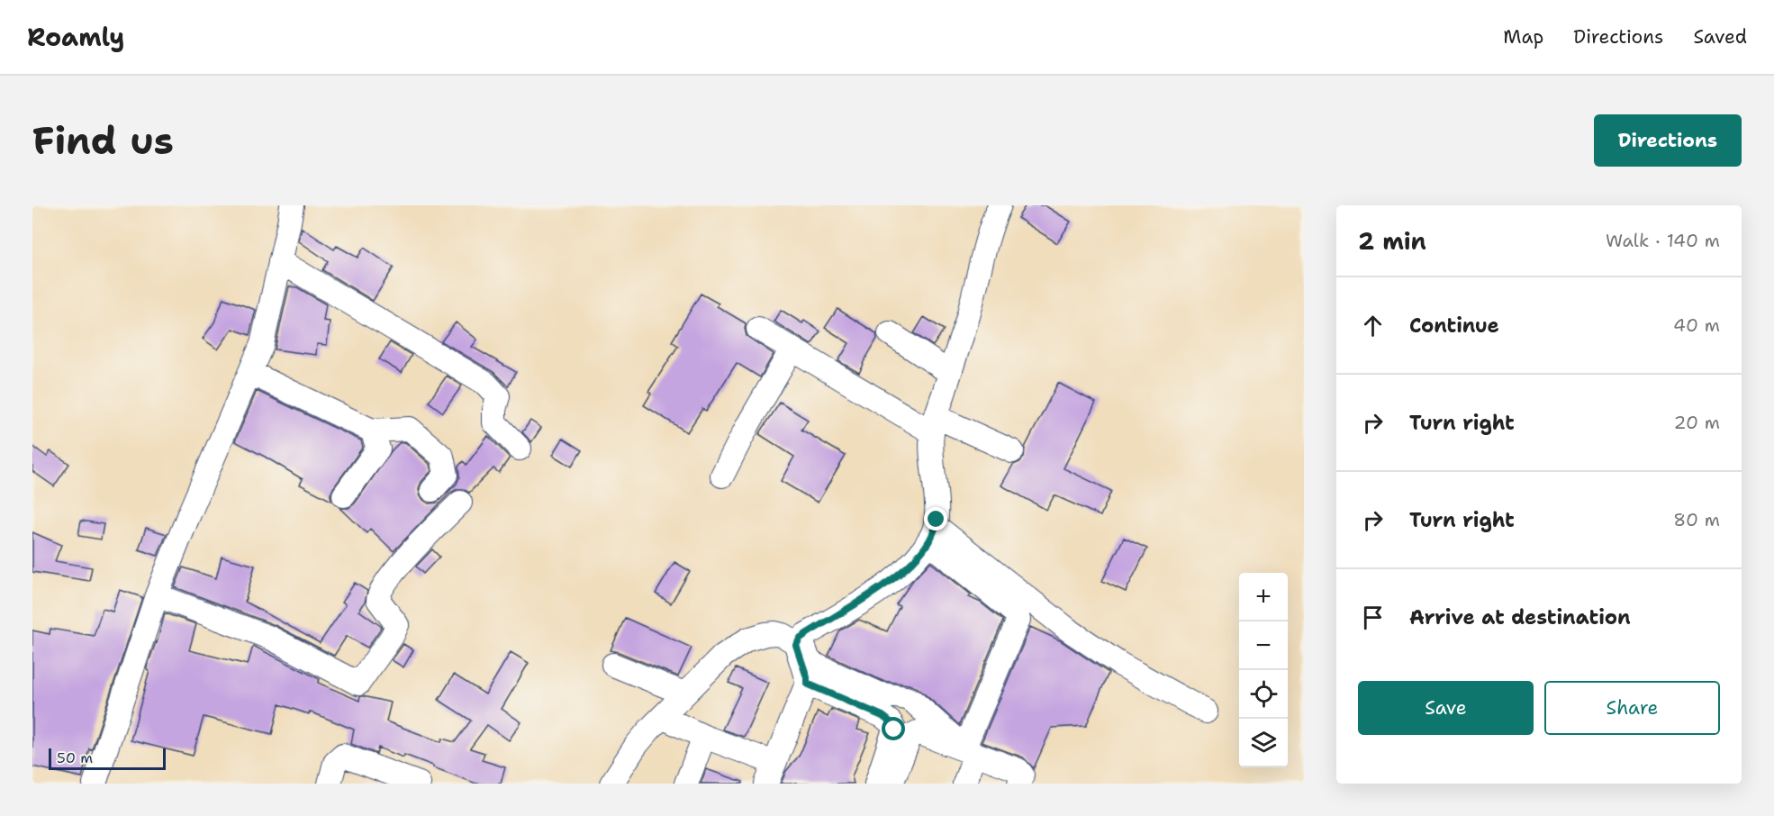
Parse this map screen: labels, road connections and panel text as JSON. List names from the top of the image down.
{
  "scale_bar": "50 m",
  "page": {
    "header": "Roamly",
    "nav": ["Map", "Directions", "Saved"],
    "buttons": [
      "Directions",
      ["Save", "Share"]
    ],
    "title": "Find us",
    "heading": ["2 min", "Walk · 140 m"],
    "list": [
      ["Continue", "40 m"],
      ["Turn right", "20 m"],
      ["Turn right", "80 m"],
      "Arrive at destination"
    ],
    "map_buttons": ["+", "−"],
    "scale": "50 m"
  }
}
